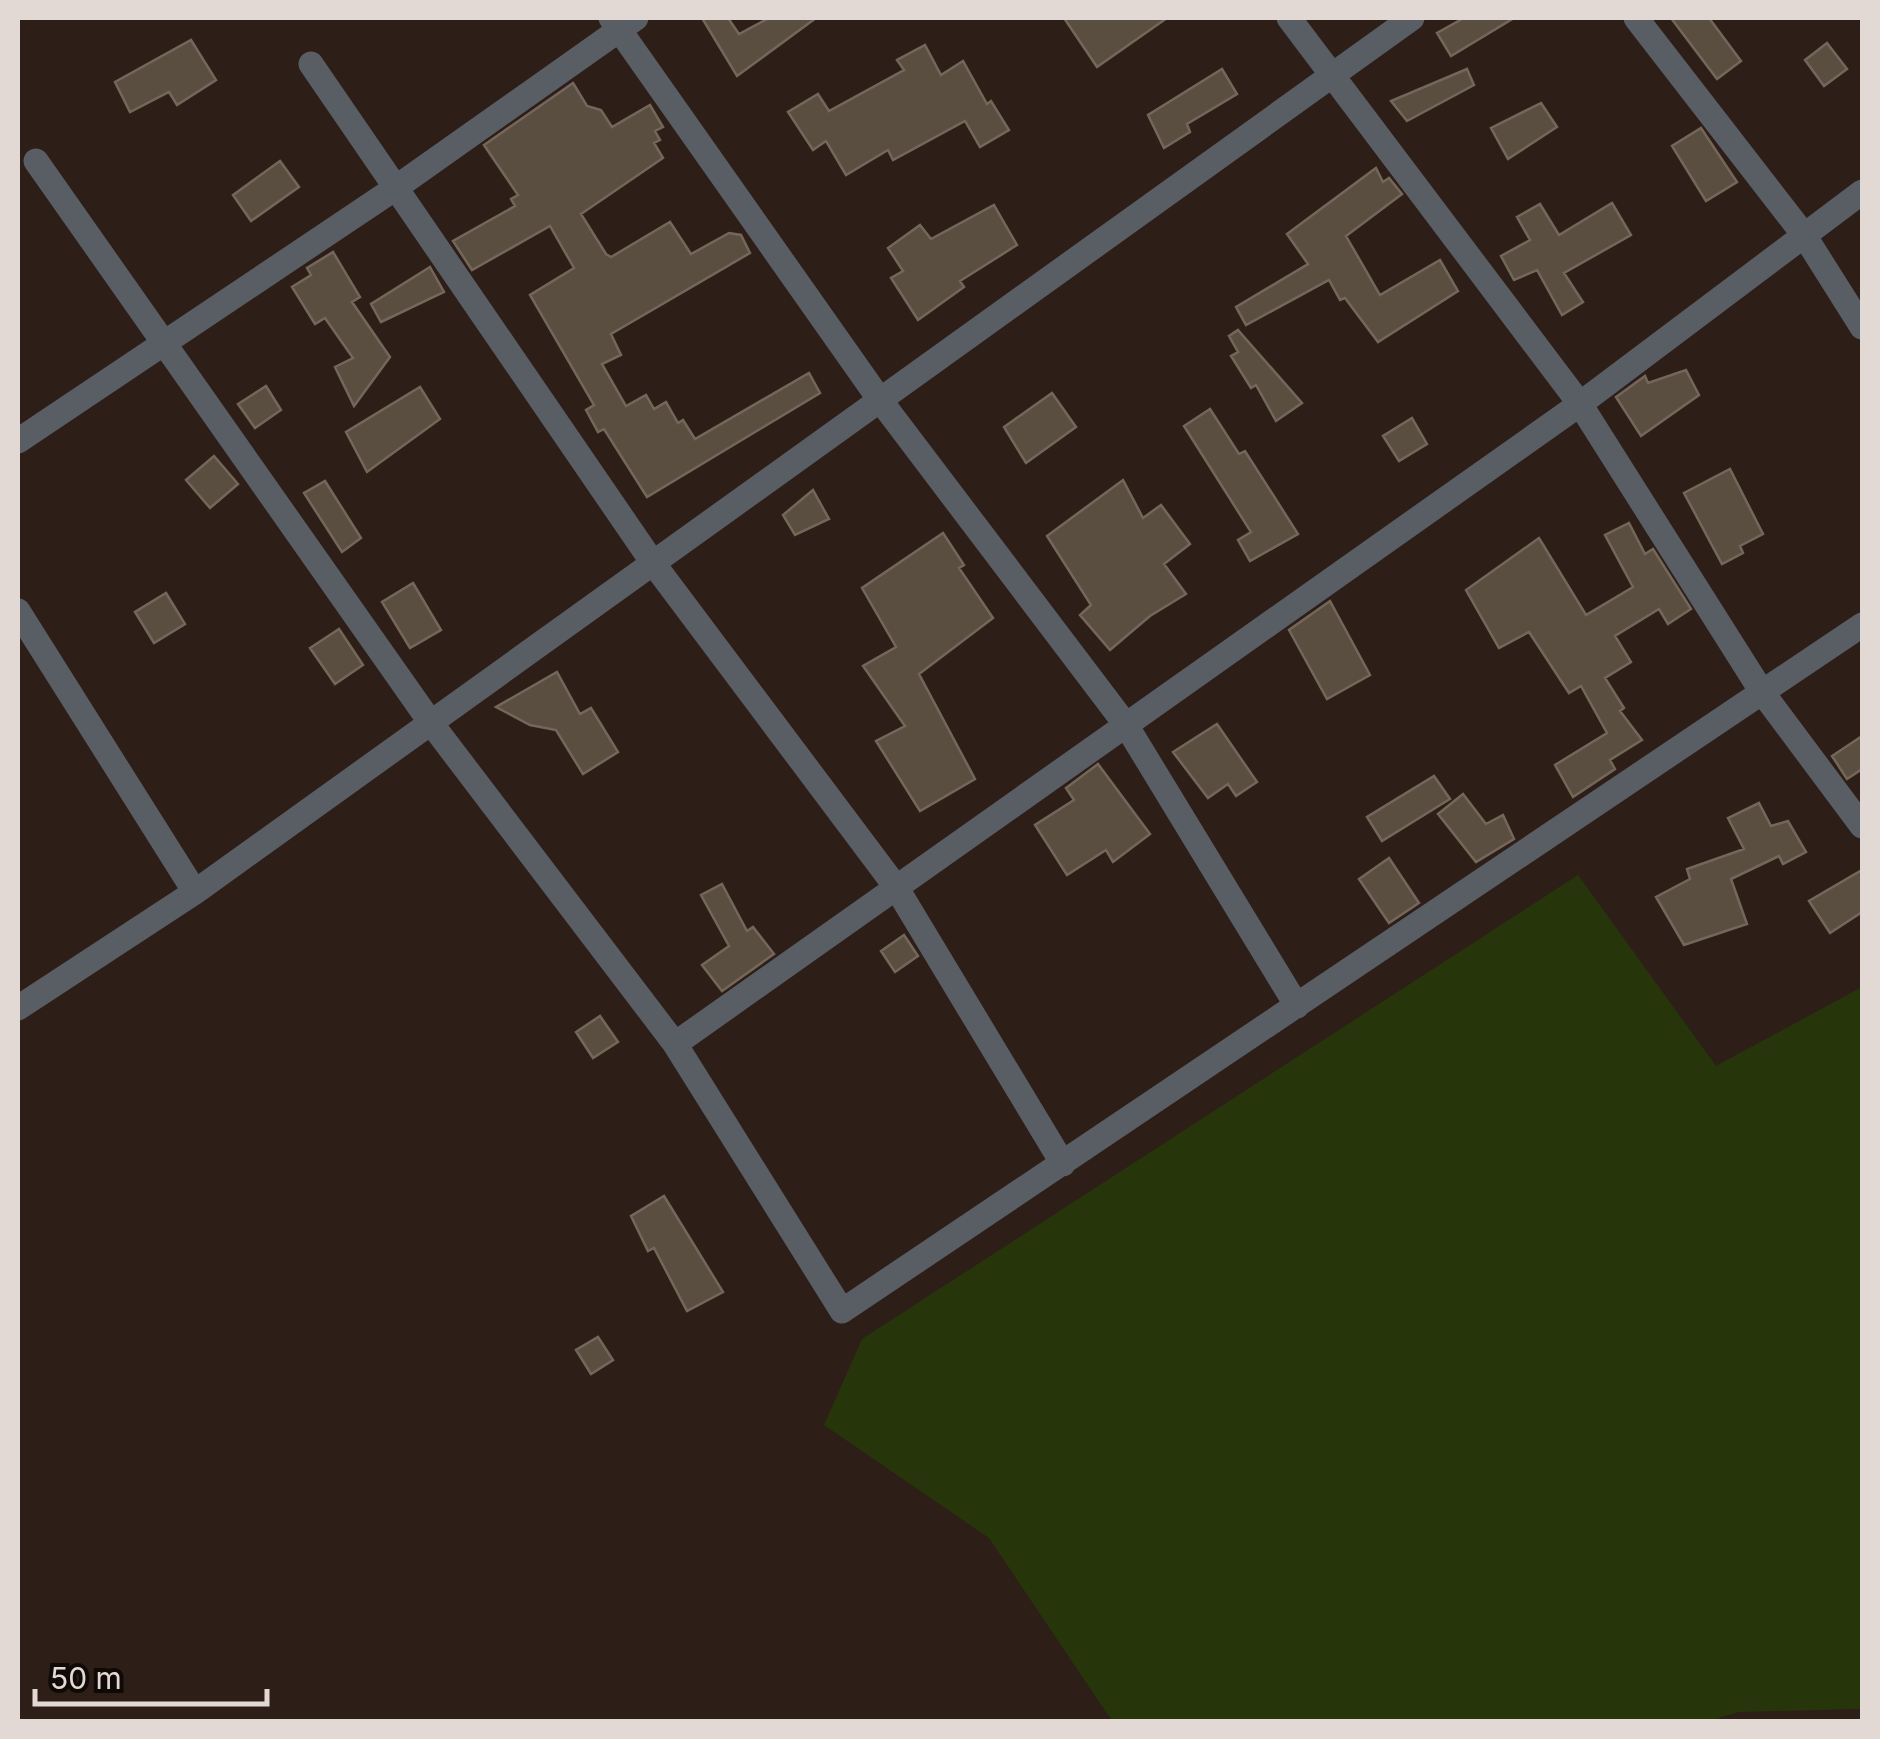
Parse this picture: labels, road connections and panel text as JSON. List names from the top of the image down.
{
  "scale_bar": "50 m"
}
